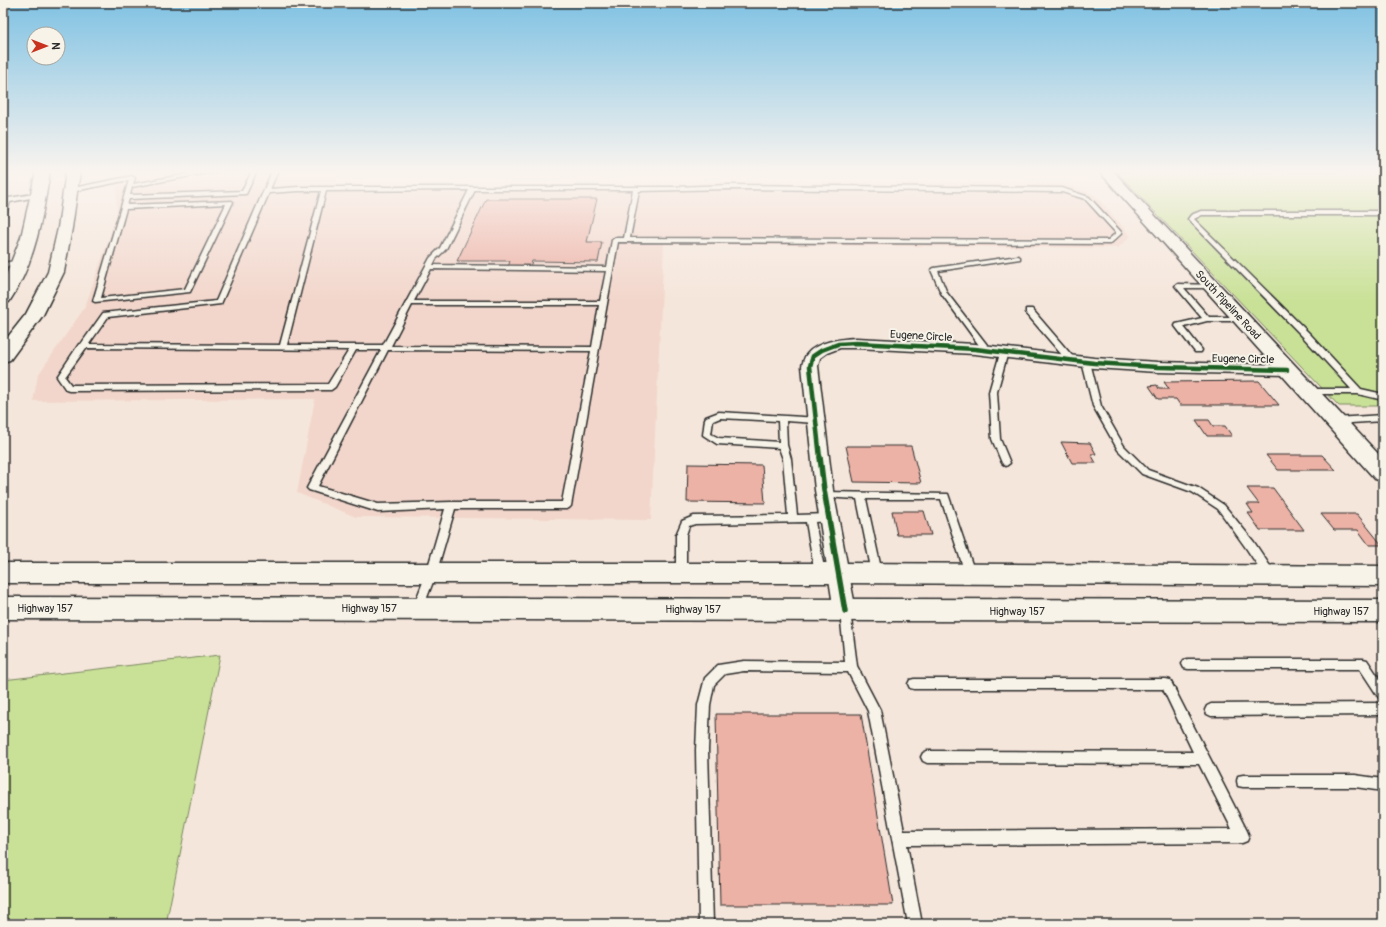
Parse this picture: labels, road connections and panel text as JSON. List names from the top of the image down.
{
  "streets": {
    "main road": ["South Pipeline Road", "Highway 157"],
    "street": ["Eugene Circle"]
  },
  "crossings": [
    ["South Pipeline Road", "Eugene Circle"],
    ["Eugene Circle", "Highway 157"]
  ],
  "north": "right"
}
